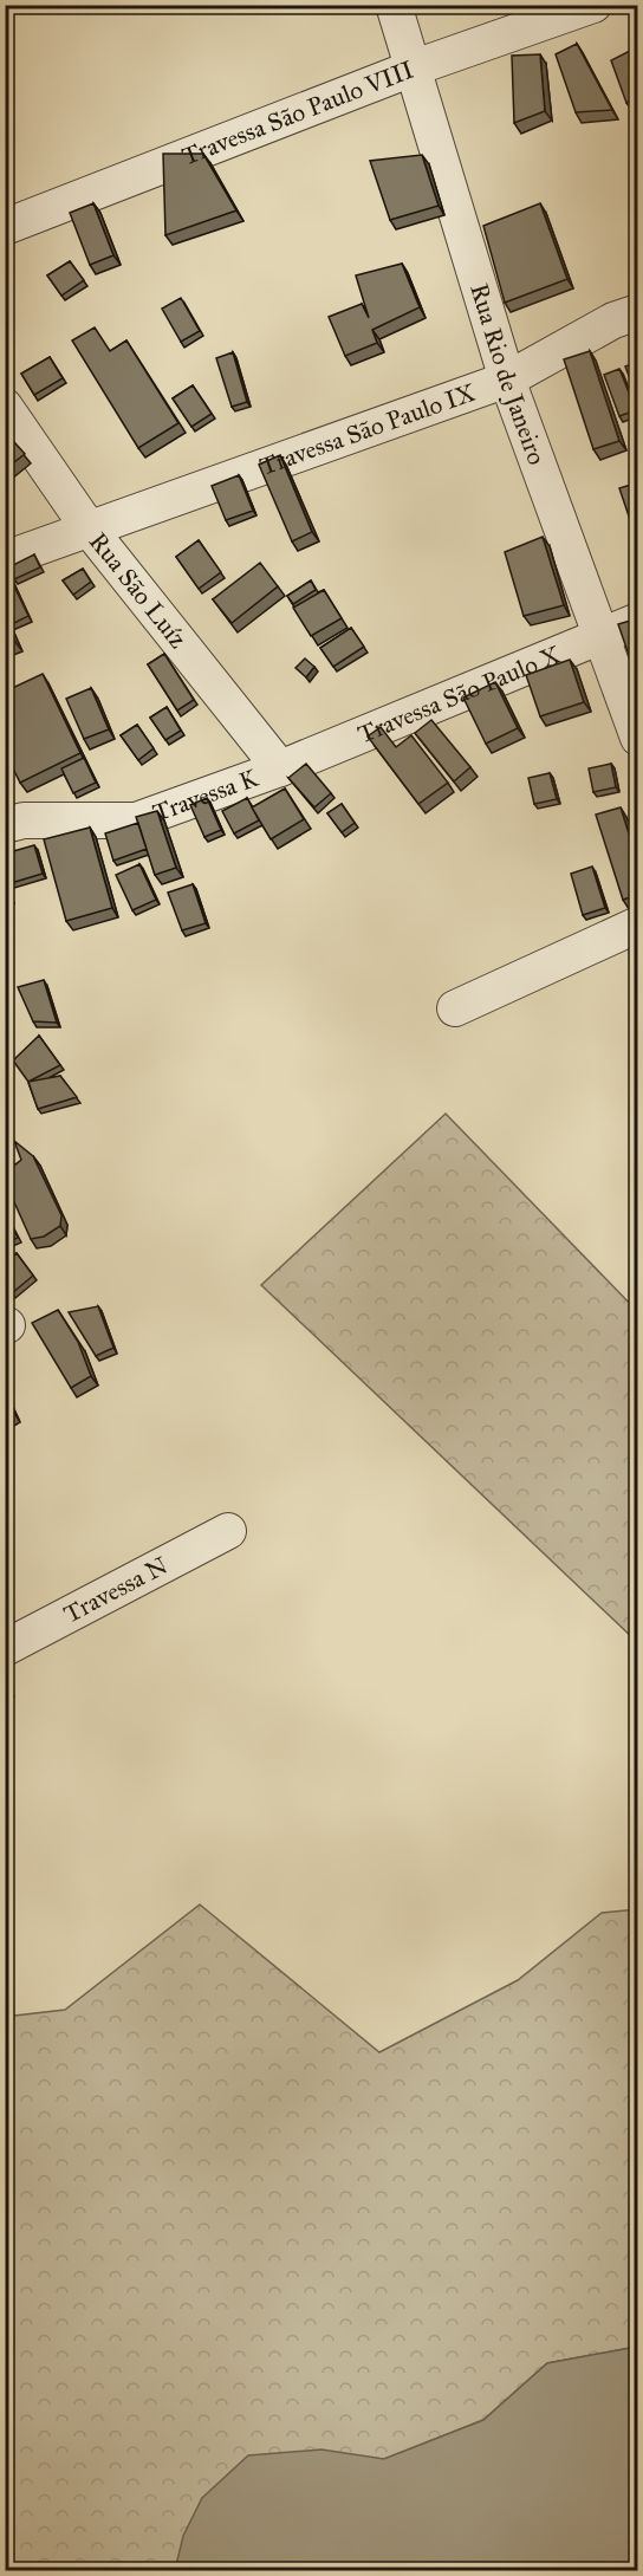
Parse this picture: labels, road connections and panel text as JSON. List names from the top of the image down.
{
  "streets": {
    "street": [
      "Travessa São Paulo VIII",
      "Rua Rio de Janeiro",
      "Travessa São Paulo IX",
      "Rua São Luíz",
      "Travessa São Paulo X",
      "Travessa K",
      "Travessa N"
    ]
  },
  "crossings": [
    ["Travessa São Paulo VIII", "Rua Rio de Janeiro"],
    ["Rua Rio de Janeiro", "Travessa São Paulo IX"],
    ["Rua Rio de Janeiro", "Travessa São Paulo X"],
    ["Travessa São Paulo IX", "Rua São Luíz"],
    ["Rua São Luíz", "Travessa São Paulo X"],
    ["Rua São Luíz", "Travessa K"],
    ["Travessa São Paulo X", "Travessa K"]
  ]
}
